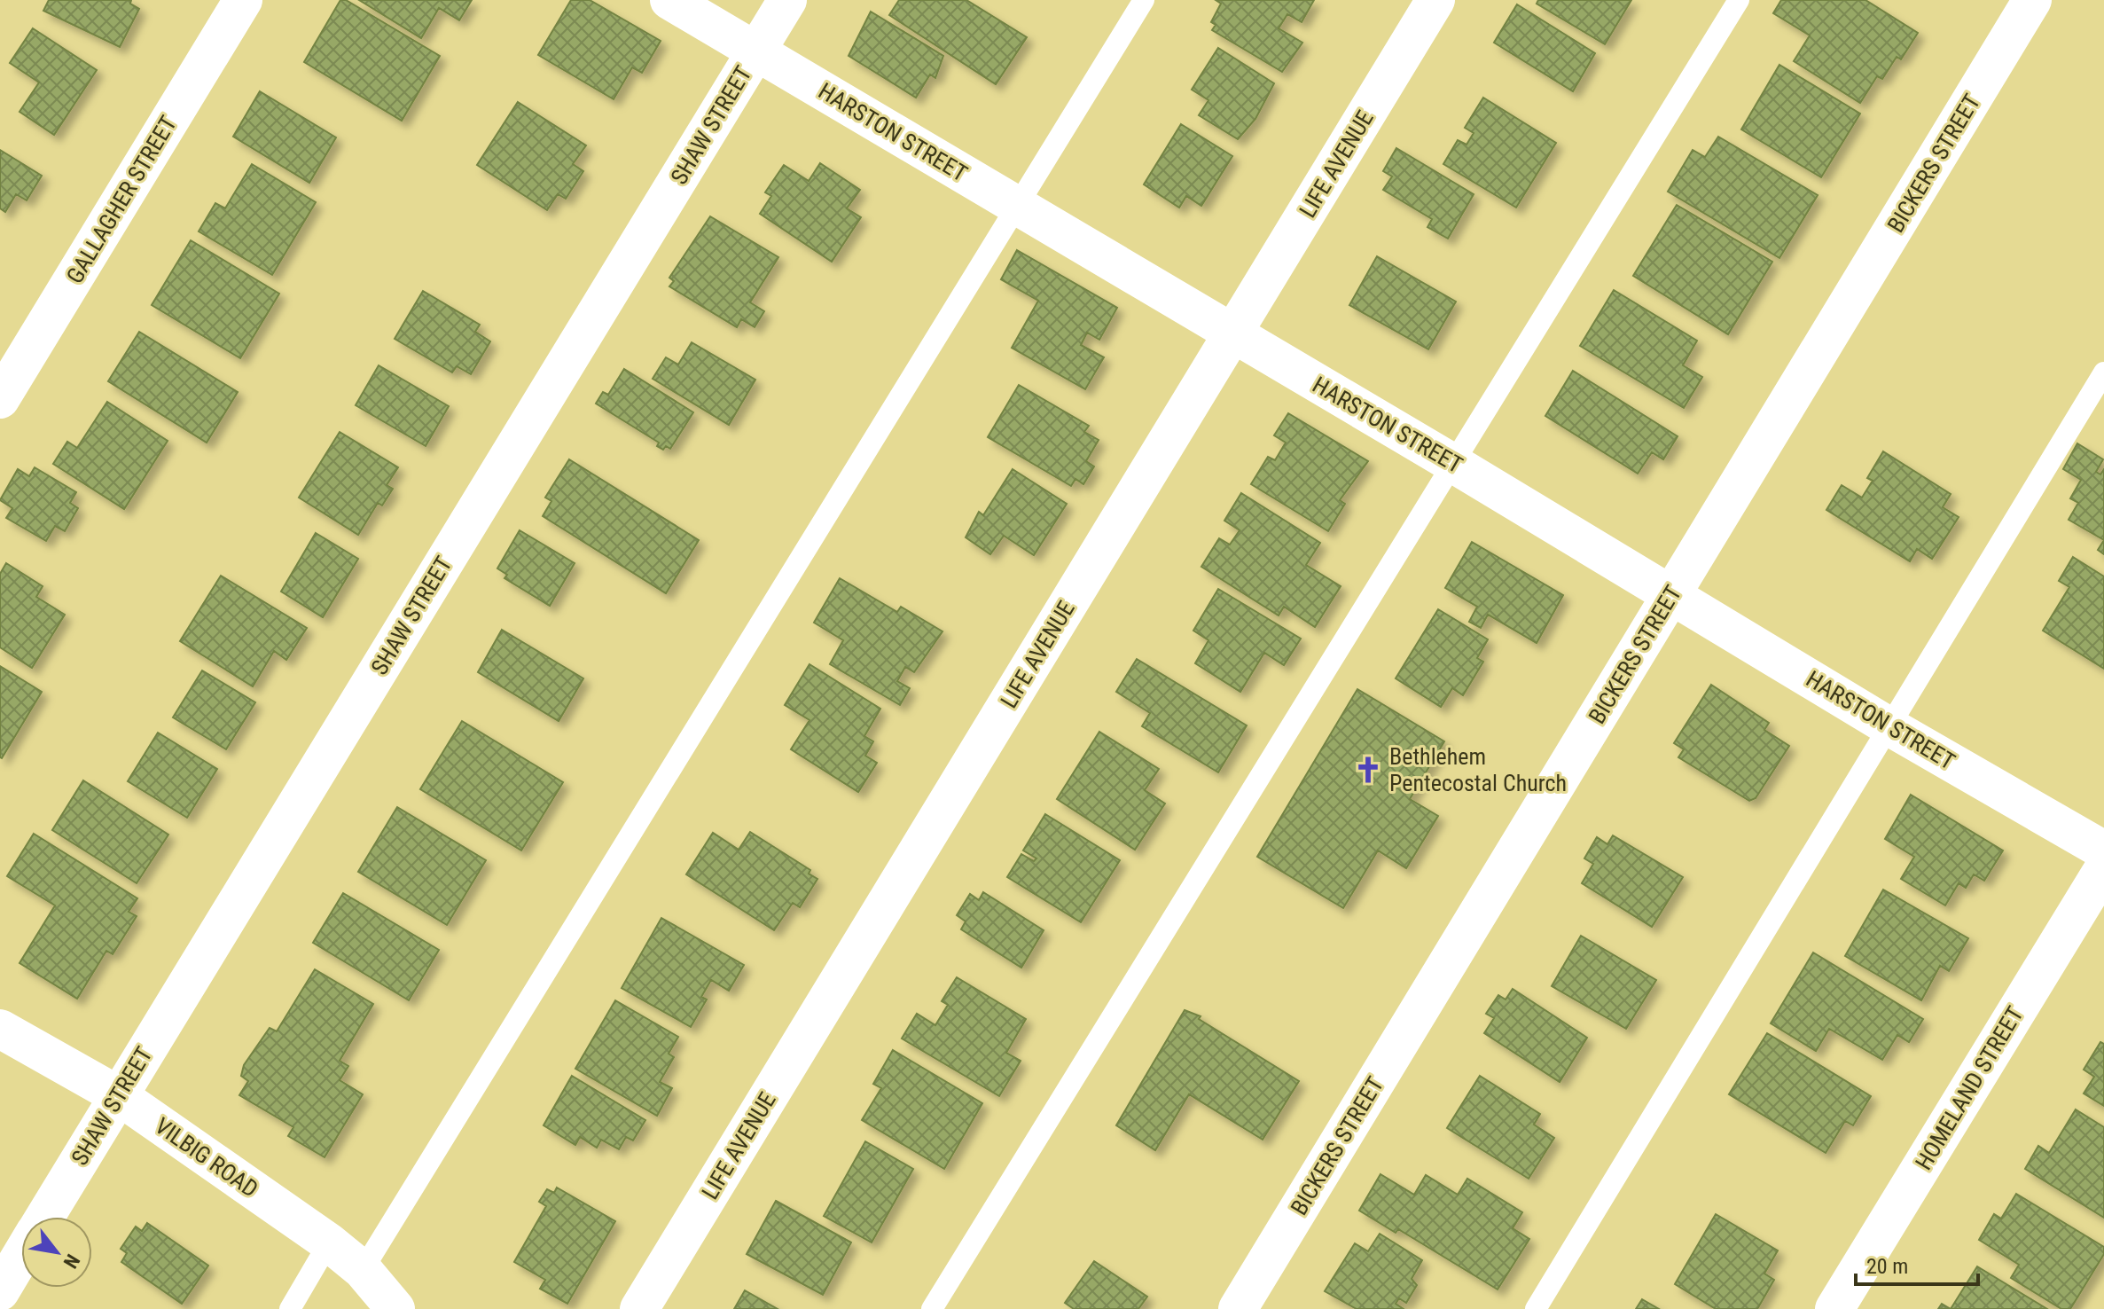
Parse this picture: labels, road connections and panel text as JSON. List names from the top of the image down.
{
  "streets": {
    "street": [
      "SHAW STREET",
      "HARSTON STREET",
      "BICKERS STREET",
      "LIFE AVENUE",
      "GALLAGHER STREET",
      "HOMELAND STREET",
      "VILBIG ROAD"
    ]
  },
  "crossings": [
    ["SHAW STREET", "HARSTON STREET"],
    ["SHAW STREET", "VILBIG ROAD"],
    ["HARSTON STREET", "BICKERS STREET"],
    ["HARSTON STREET", "LIFE AVENUE"]
  ],
  "places": {
    "church": ["Bethlehem Pentecostal Church"]
  },
  "scale_bar": "20 m",
  "north": "bottom right"
}
